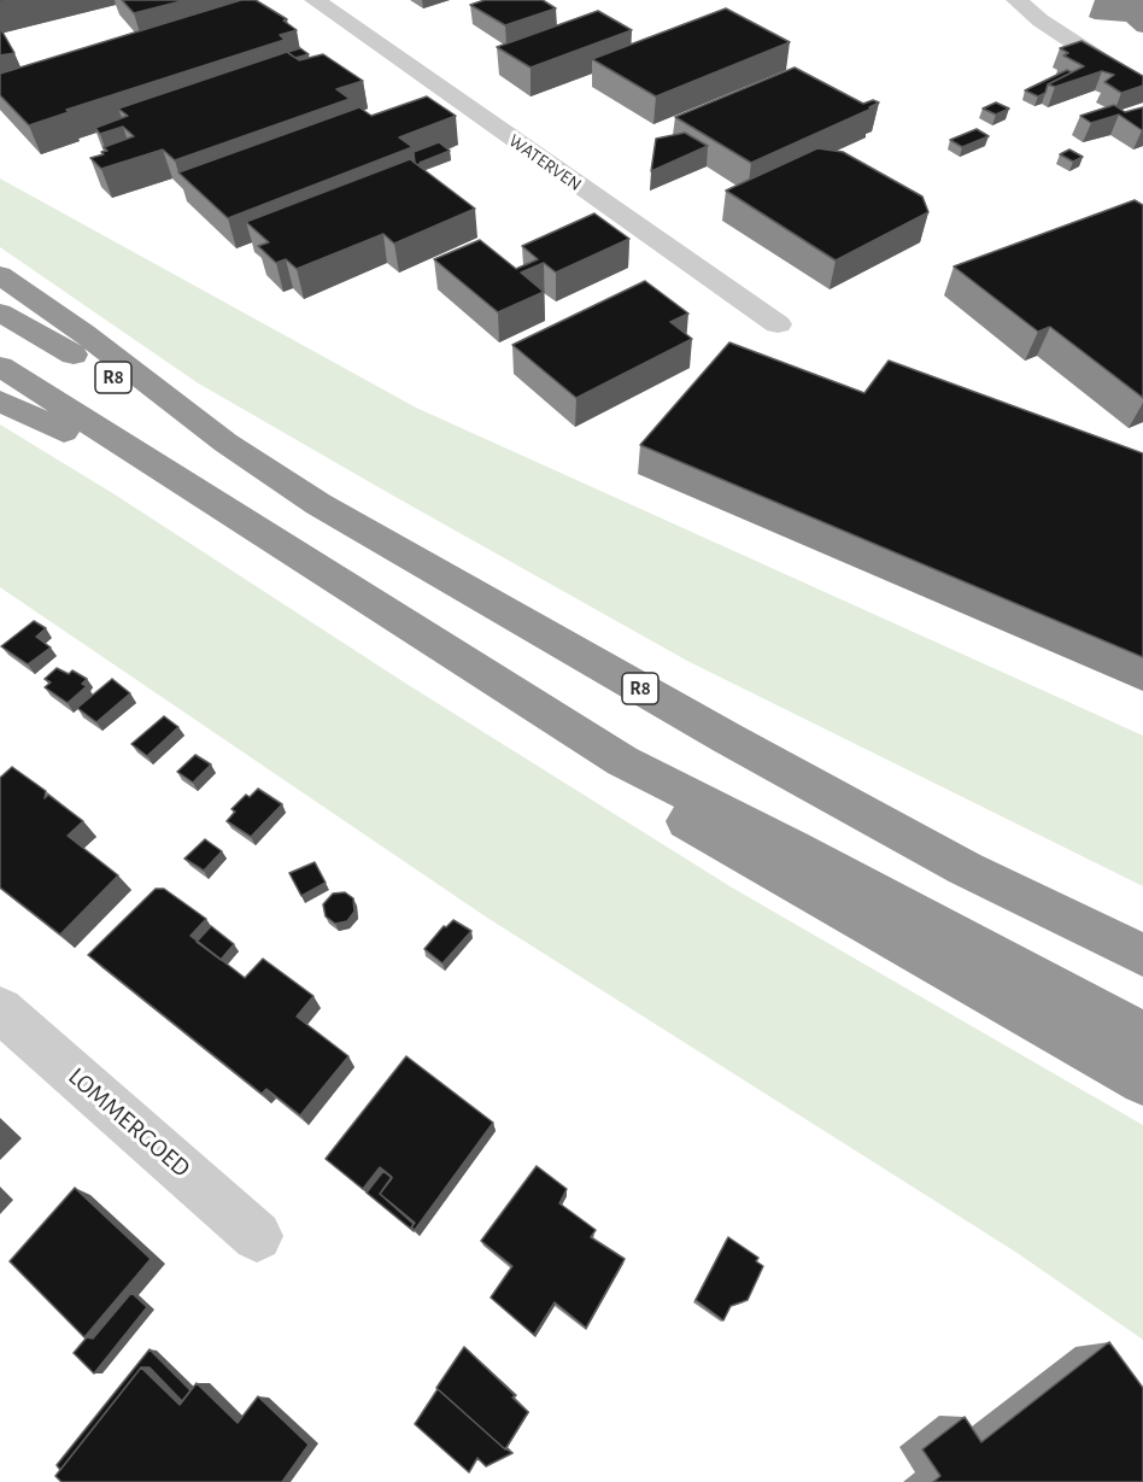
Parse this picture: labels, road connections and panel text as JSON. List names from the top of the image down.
{
  "streets": {
    "highway": ["R8"],
    "street": ["WATERVEN", "LOMMERGOED"]
  }
}
